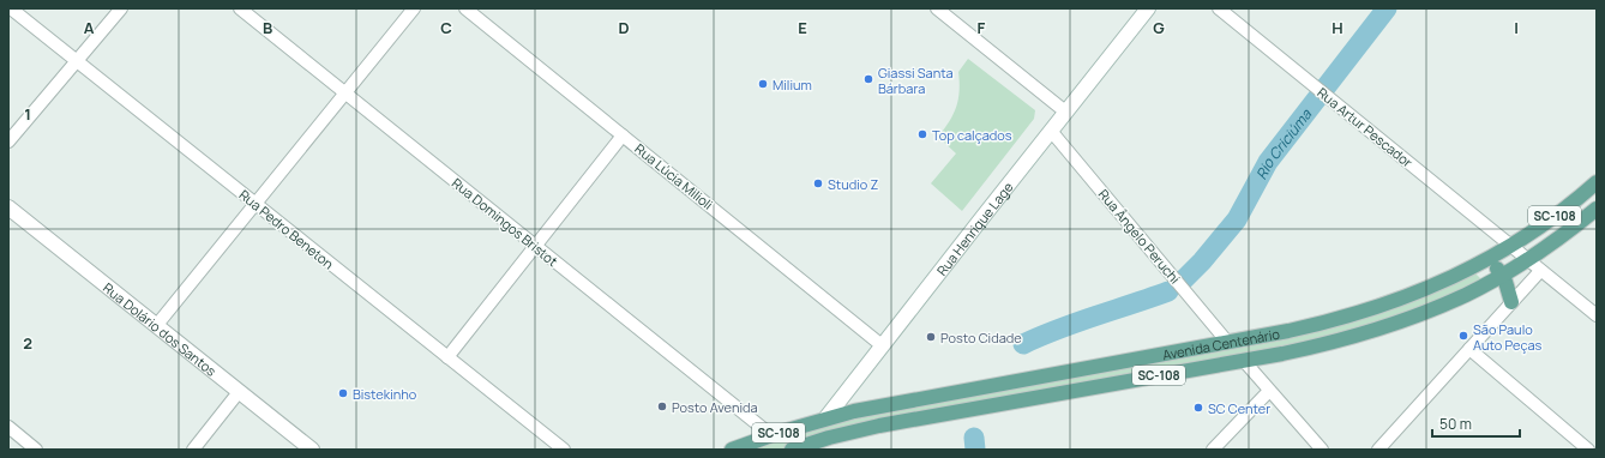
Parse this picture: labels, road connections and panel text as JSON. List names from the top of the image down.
{
  "streets": {
    "main road": [
      "SC-108",
      "Rua Henrique Lage",
      "Rua Dolário dos Santos",
      "Avenida Centenário"
    ],
    "street": [
      "Rua Artur Pescador",
      "Rua Lúcia Milioli",
      "Rua Domingos Bristot",
      "Rua Pedro Beneton",
      "Rua Ângelo Peruchi"
    ]
  },
  "crossings": [
    ["Rua Artur Pescador", "Avenida Centenário"],
    ["Rua Lúcia Milioli", "Rua Henrique Lage"],
    ["Rua Domingos Bristot", "Avenida Centenário"],
    ["Rua Henrique Lage", "Rua Ângelo Peruchi"],
    ["Rua Henrique Lage", "Avenida Centenário"],
    ["Rua Ângelo Peruchi", "Avenida Centenário"]
  ],
  "water": ["Rio Criciúma"],
  "places": [
    "Giassi Santa Bárbara",
    "Milium",
    "Top calçados",
    "Studio Z",
    "São Paulo Auto Peças",
    "Posto Cidade",
    "Bistekinho",
    "Posto Avenida",
    "SC Center"
  ],
  "scale_bar": "50 m",
  "grid": {
    "columns": [
      "A",
      "B",
      "C",
      "D",
      "E",
      "F",
      "G",
      "H",
      "I"
    ],
    "rows": ["1", "2"]
  }
}
